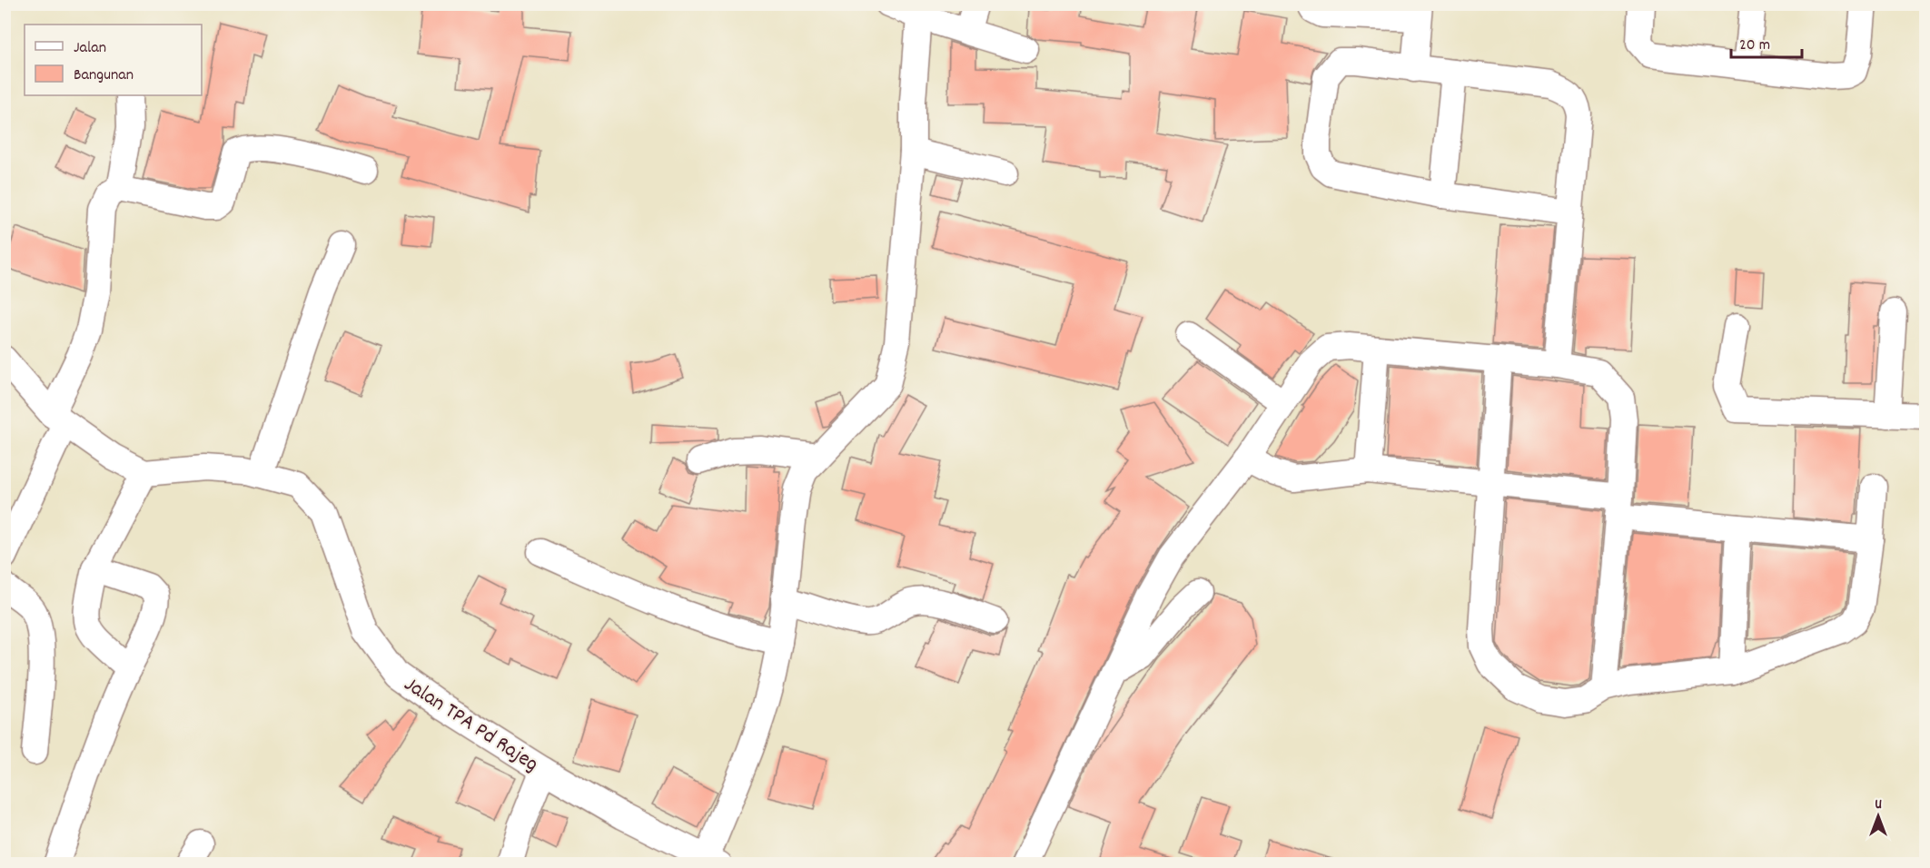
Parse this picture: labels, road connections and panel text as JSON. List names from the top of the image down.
{
  "streets": {
    "street": ["Jalan TPA Pd Rajeg"]
  },
  "legend": ["Jalan", "Bangunan"],
  "scale_bar": "20 m",
  "north": "top"
}
